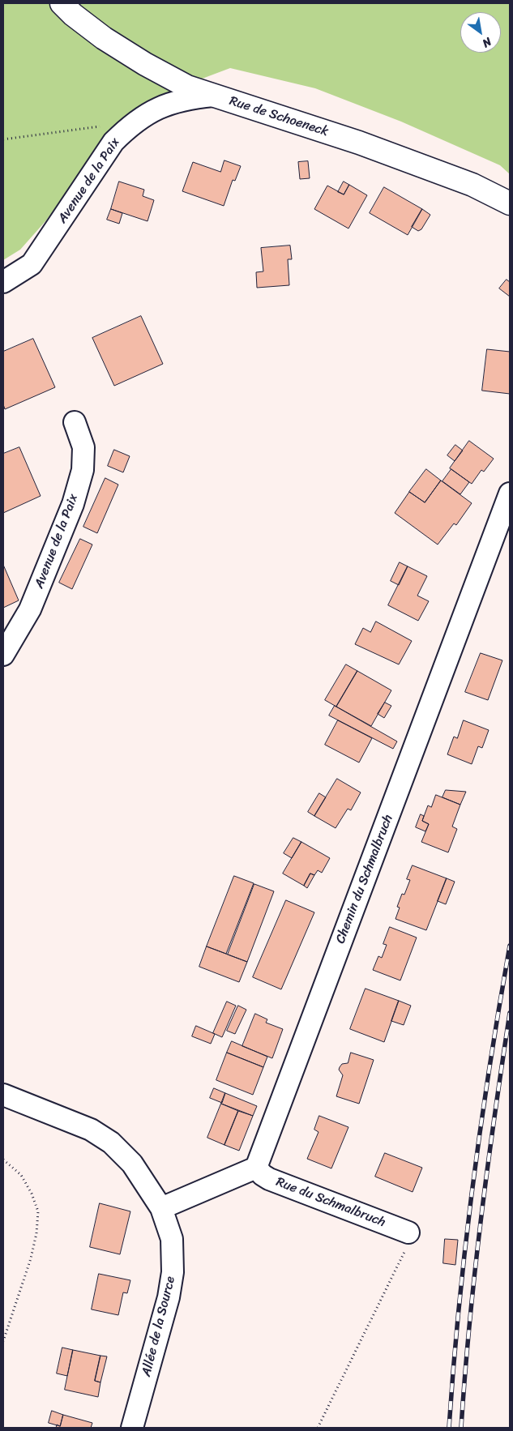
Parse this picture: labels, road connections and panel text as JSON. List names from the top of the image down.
{
  "streets": {
    "main road": ["Rue de Schoeneck"],
    "street": [
      "Avenue de la Paix",
      "Chemin du Schmalbruch",
      "Rue du Schmalbruch",
      "Allée de la Source"
    ]
  },
  "crossings": [
    ["Rue de Schoeneck", "Avenue de la Paix"],
    ["Chemin du Schmalbruch", "Rue du Schmalbruch"]
  ],
  "north": "bottom right"
}
